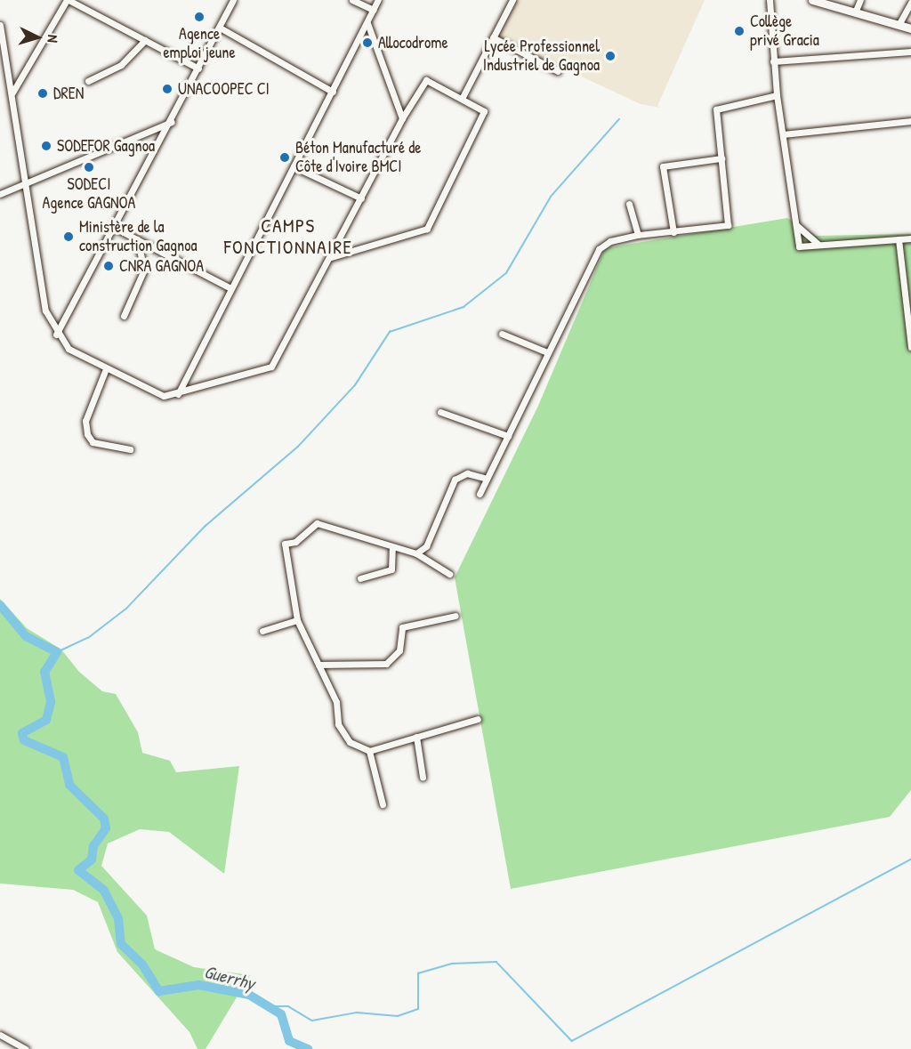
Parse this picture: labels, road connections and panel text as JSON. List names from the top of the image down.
{
  "districts": ["CAMPS FONCTIONNAIRE"],
  "water": ["Guerrhy"],
  "places": [
    "Agence emploi jeune",
    "Collège privé Gracia",
    "Allocodrome",
    "Lycée Professionnel Industriel de Gagnoa",
    "UNACOOPEC CI",
    "DREN",
    "SODEFOR Gagnoa",
    "Béton Manufacturé de Côte d'Ivoire BMCI",
    "SODECI Agence GAGNOA",
    "Ministère de la construction Gagnoa",
    "CNRA GAGNOA"
  ],
  "north": "right"
}
